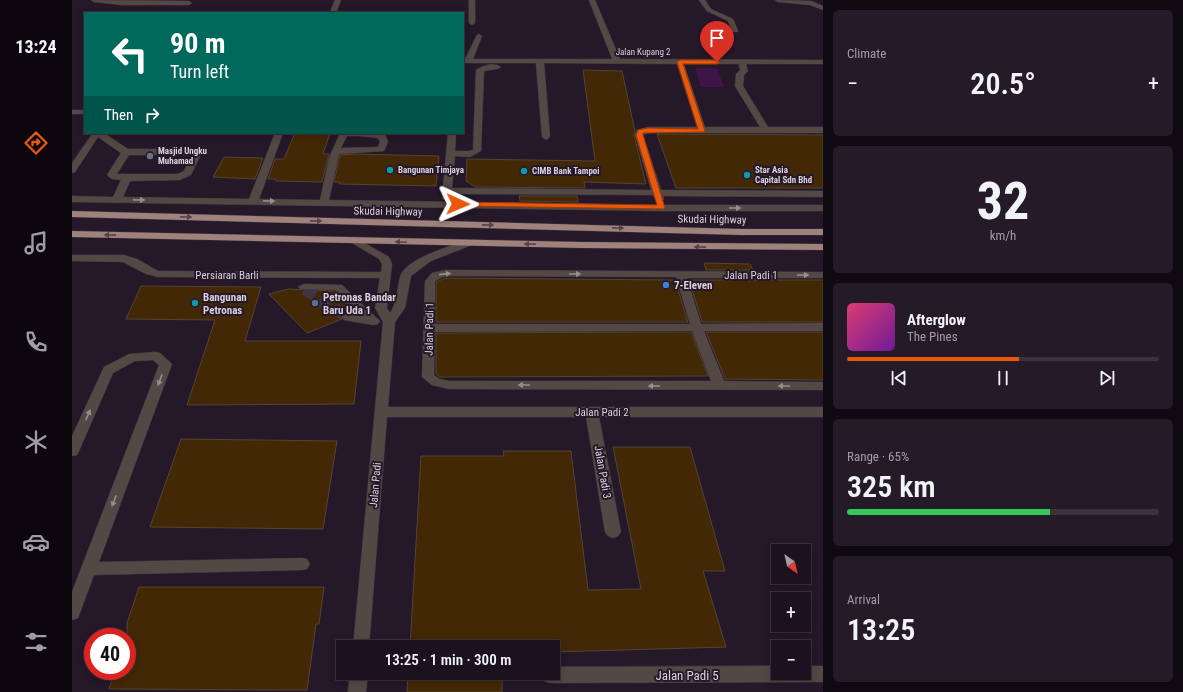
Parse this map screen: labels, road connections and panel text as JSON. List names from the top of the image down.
{
  "streets": {
    "highway": ["Skudai Highway"],
    "street": [
      "Jalan Kupang 2",
      "Persiaran Barli",
      "Jalan Padi 1",
      "Jalan Padi 2",
      "Jalan Padi 3",
      "Jalan Padi",
      "Jalan Padi 5"
    ]
  },
  "crossings": [
    ["Persiaran Barli", "Jalan Padi"],
    ["Jalan Padi 2", "Jalan Padi 3"],
    ["Jalan Padi 2", "Jalan Padi"]
  ],
  "places": [
    "Masjid Ungku Muhamad",
    "Bangunan Timjaya",
    "CIMB Bank Tampoi",
    "Star Asia Capital Sdn Bhd",
    "7-Eleven",
    "Bangunan Petronas",
    "Petronas Bandar Baru Uda 1"
  ],
  "north": "bottom right",
  "page": {
    "tabs": "13:24",
    "tile": [
      "Climate",
      ["32", "km/h"],
      ["Range · 65%", "325 km"],
      ["Arrival", "13:25"]
    ],
    "turn": ["90 m", "Turn left"],
    "heat": ["−", "20.5°", "+"],
    "then": "Then",
    "song": ["Afterglow", "The Pines"],
    "map_buttons": ["+", "−"],
    "limit": "40",
    "trip": "13:25 · 1 min · 300 m"
  }
}
